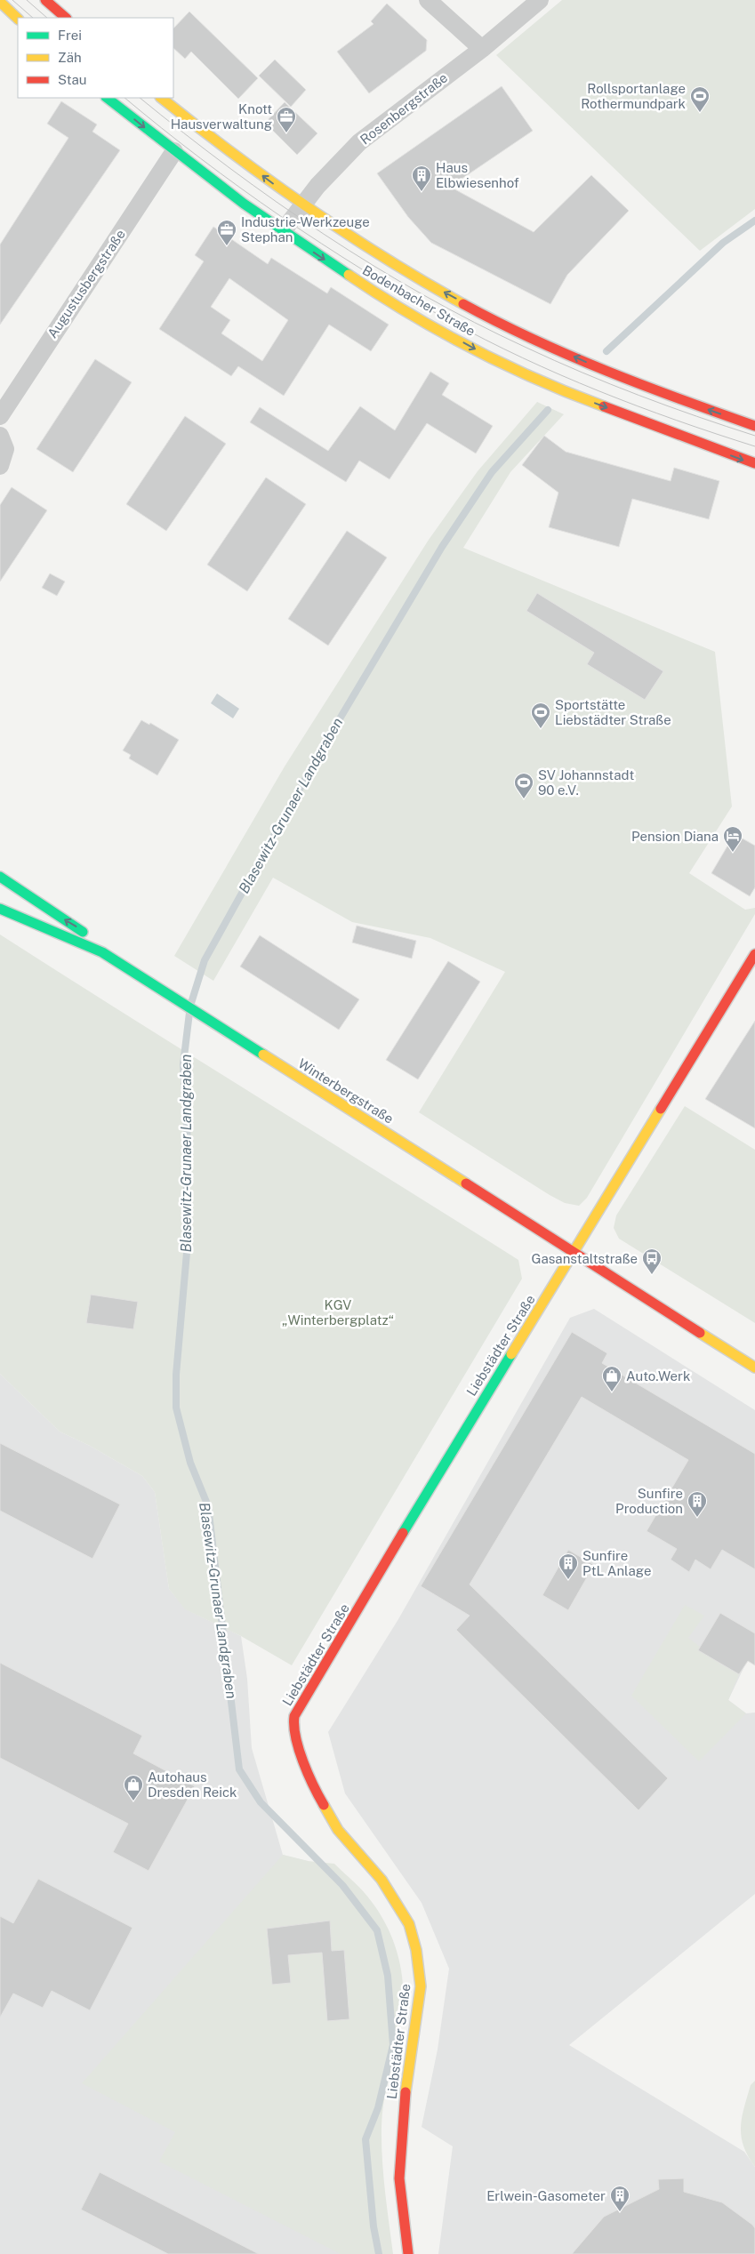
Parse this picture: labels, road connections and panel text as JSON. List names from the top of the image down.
{
  "streets": {
    "street": [
      "Rosenbergstraße",
      "Augustusbergstraße",
      "Bodenbacher Straße",
      "Winterbergstraße",
      "Liebstädter Straße"
    ]
  },
  "crossings": [
    ["Rosenbergstraße", "Bodenbacher Straße"],
    ["Augustusbergstraße", "Bodenbacher Straße"],
    ["Winterbergstraße", "Liebstädter Straße"]
  ],
  "water": ["Blasewitz‐Grunaer Landgraben"],
  "parks": ["KGV „Winterbergplatz“"],
  "places": {
    "sports": ["Rollsportanlage Rothermundpark", "Sportstätte Liebstädter Straße", "SV Johannstadt 90 e.V."],
    "office": ["Knott Hausverwaltung", "Industrie-Werkzeuge Stephan"],
    "building": [
      "Haus Elbwiesenhof",
      "Sunfire Production",
      "Sunfire PtL Anlage",
      "Erlwein-Gasometer"
    ],
    "hotel": ["Pension Diana"],
    "bus stop": ["Gasanstaltstraße"],
    "shop": ["Auto.Werk", "Autohaus Dresden Reick"]
  },
  "legend": ["Frei", "Zäh", "Stau"]
}
